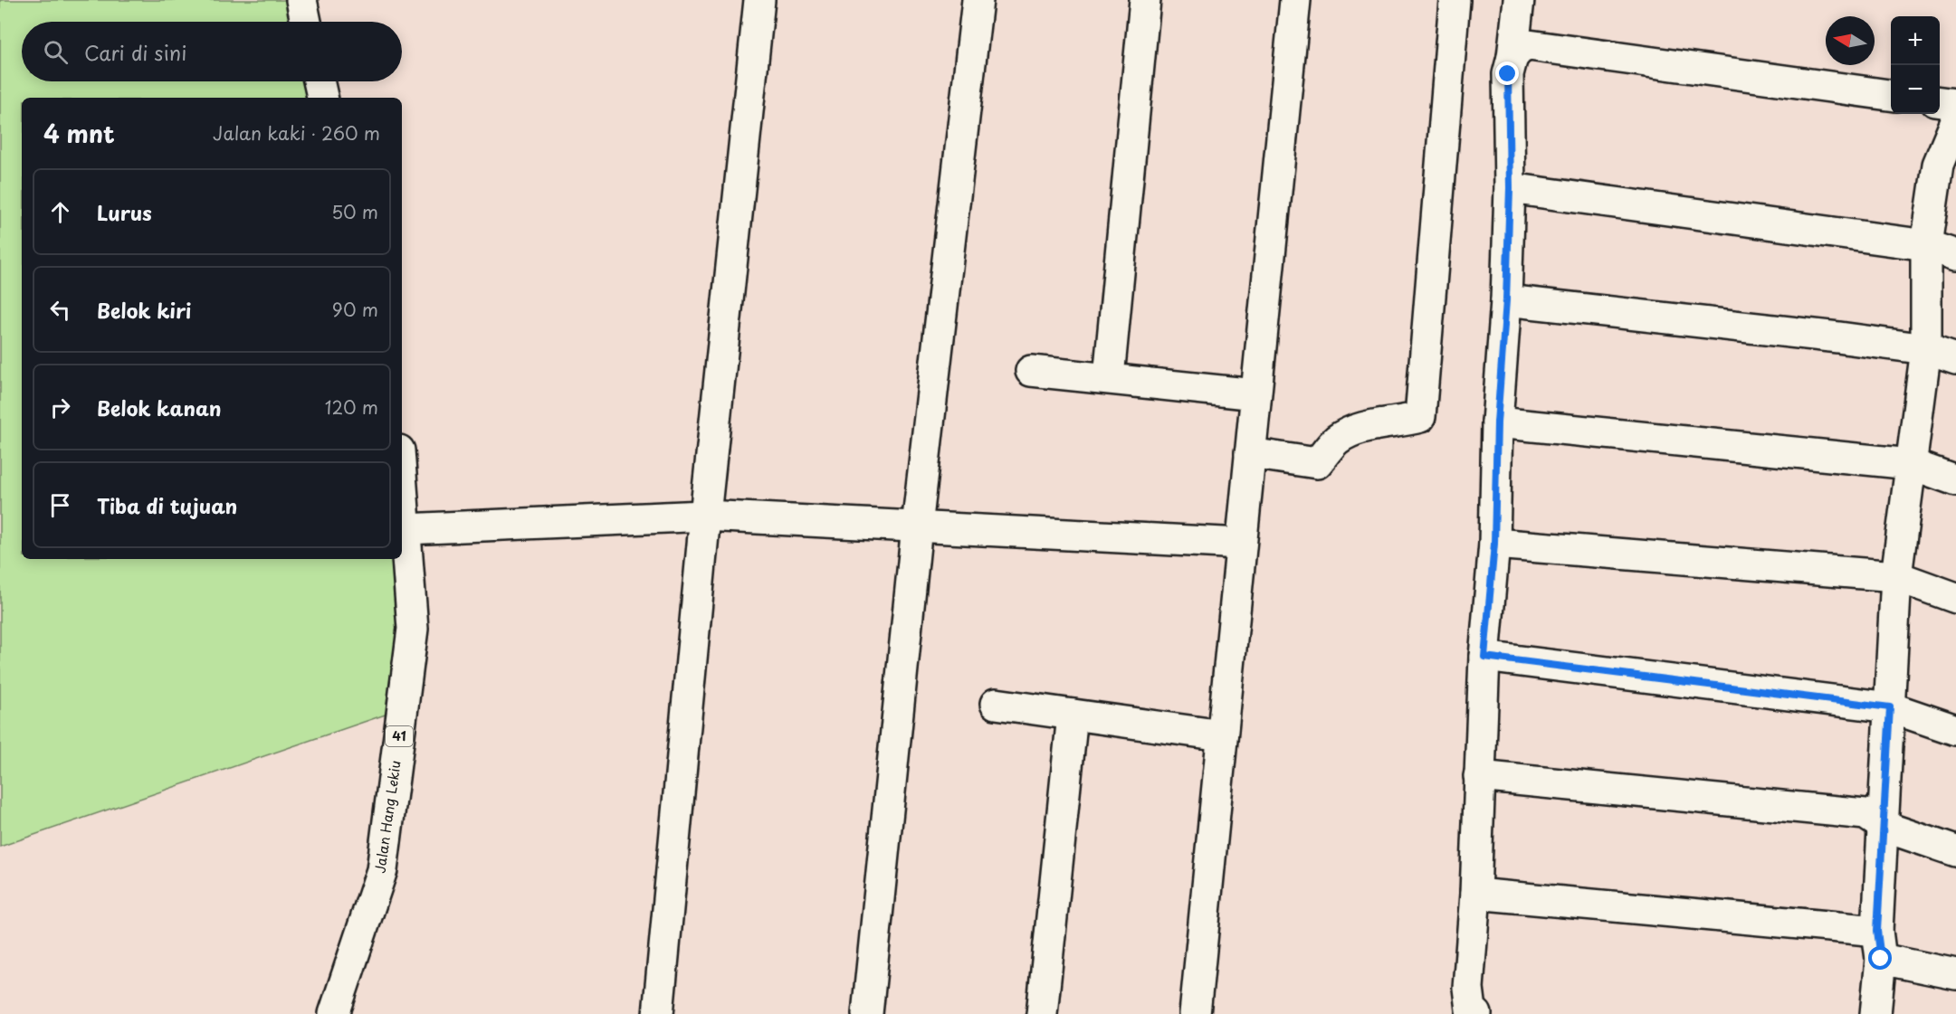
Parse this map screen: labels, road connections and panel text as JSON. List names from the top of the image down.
{
  "streets": {
    "main road": ["41", "Jalan Hang Lekiu"]
  },
  "north": "left",
  "page": {
    "map_buttons": ["+", "−"],
    "search": "Cari di sini",
    "heading": ["4 mnt", "Jalan kaki · 260 m"],
    "list": [
      ["Lurus", "50 m"],
      ["Belok kiri", "90 m"],
      ["Belok kanan", "120 m"],
      "Tiba di tujuan"
    ]
  }
}
